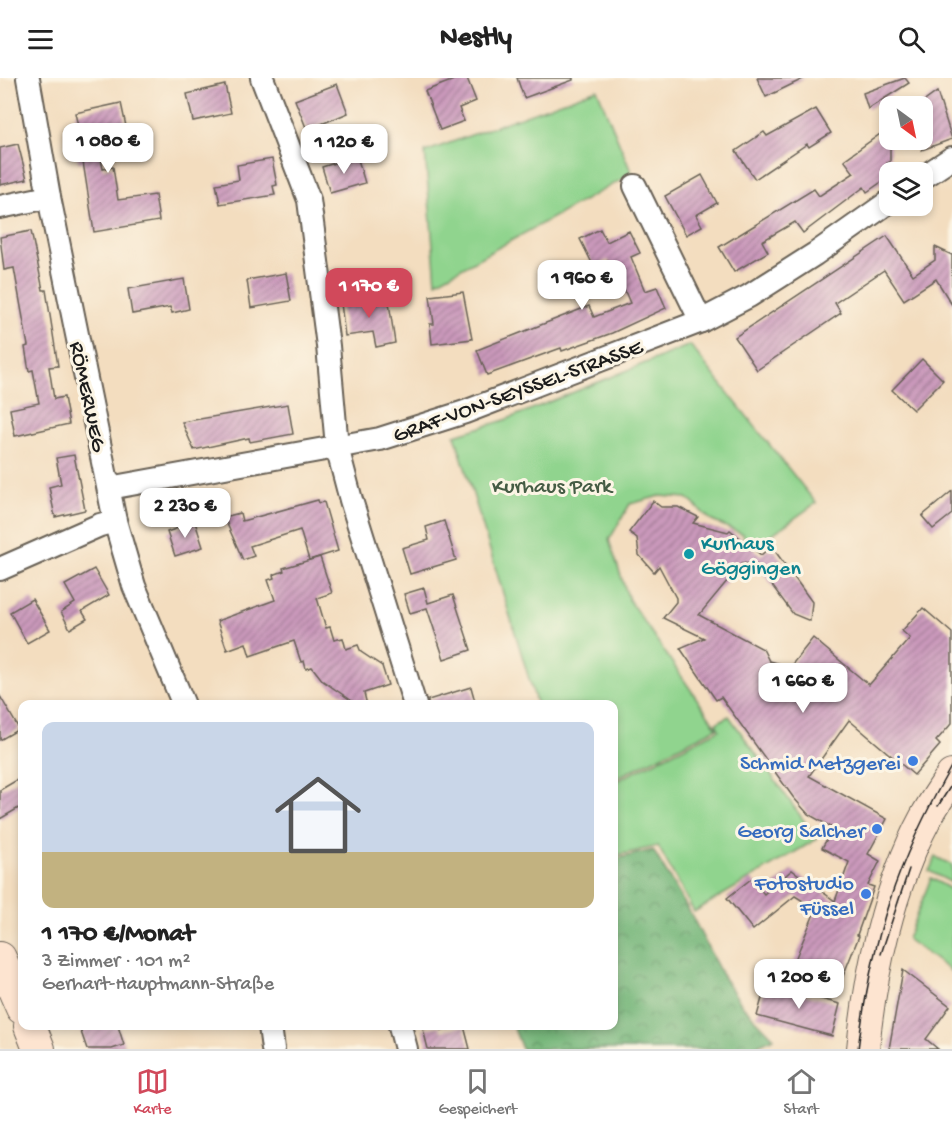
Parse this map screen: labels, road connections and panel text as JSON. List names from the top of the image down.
{
  "streets": {
    "street": ["GRAF-VON-SEYSSEL-STRASSE", "RÖMERWEG"]
  },
  "crossings": [
    ["GRAF-VON-SEYSSEL-STRASSE", "RÖMERWEG"]
  ],
  "parks": ["Kurhaus Park"],
  "places": [
    "Kurhaus Göggingen",
    "Schmid Metzgerei",
    "Georg Salcher",
    "Fotostudio Füssel"
  ],
  "north": "bottom right",
  "page": {
    "header": "Nestly",
    "price": [
      "1 080 €",
      "1 120 €",
      "1 960 €",
      "1 170 €",
      "2 230 €",
      "1 660 €",
      "1 200 €"
    ],
    "list": [
      {
        "name": "1 170 €/Monat",
        "note": "3 Zimmer · 101 m² · Gerhart-Hauptmann-Straße"
      }
    ],
    "tabs": ["Karte", "Gespeichert", "Start"]
  }
}
